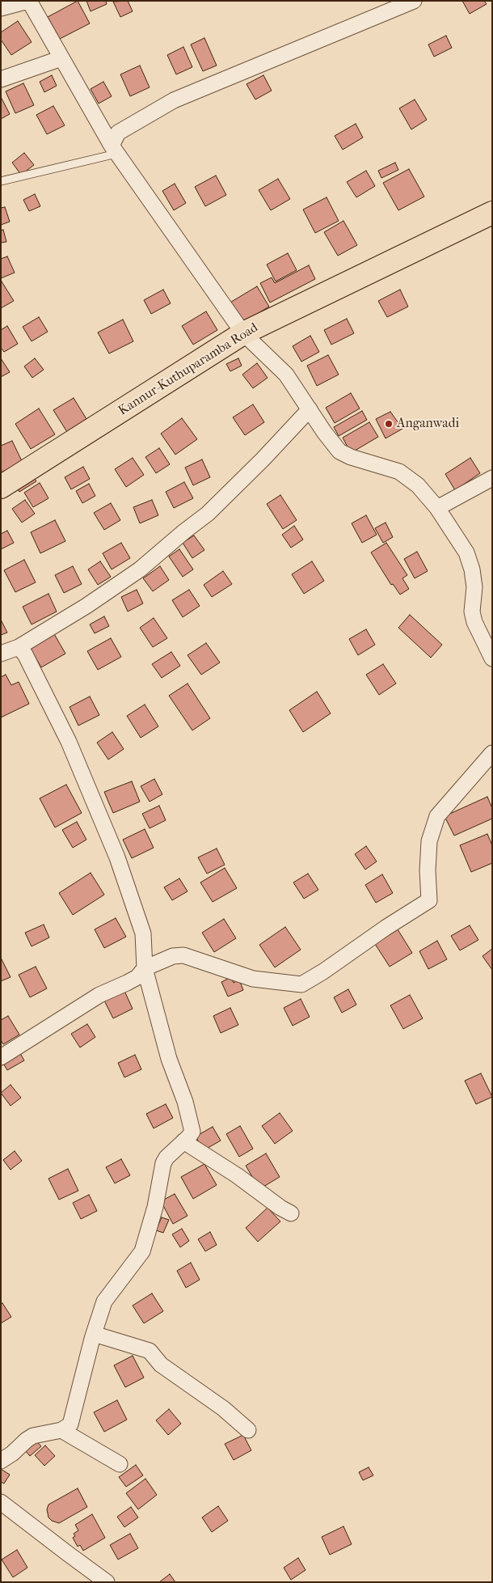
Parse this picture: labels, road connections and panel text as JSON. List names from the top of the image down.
{
  "streets": {
    "main road": ["Kannur-Kuthuparamba Road"]
  },
  "places": ["Anganwadi"]
}
